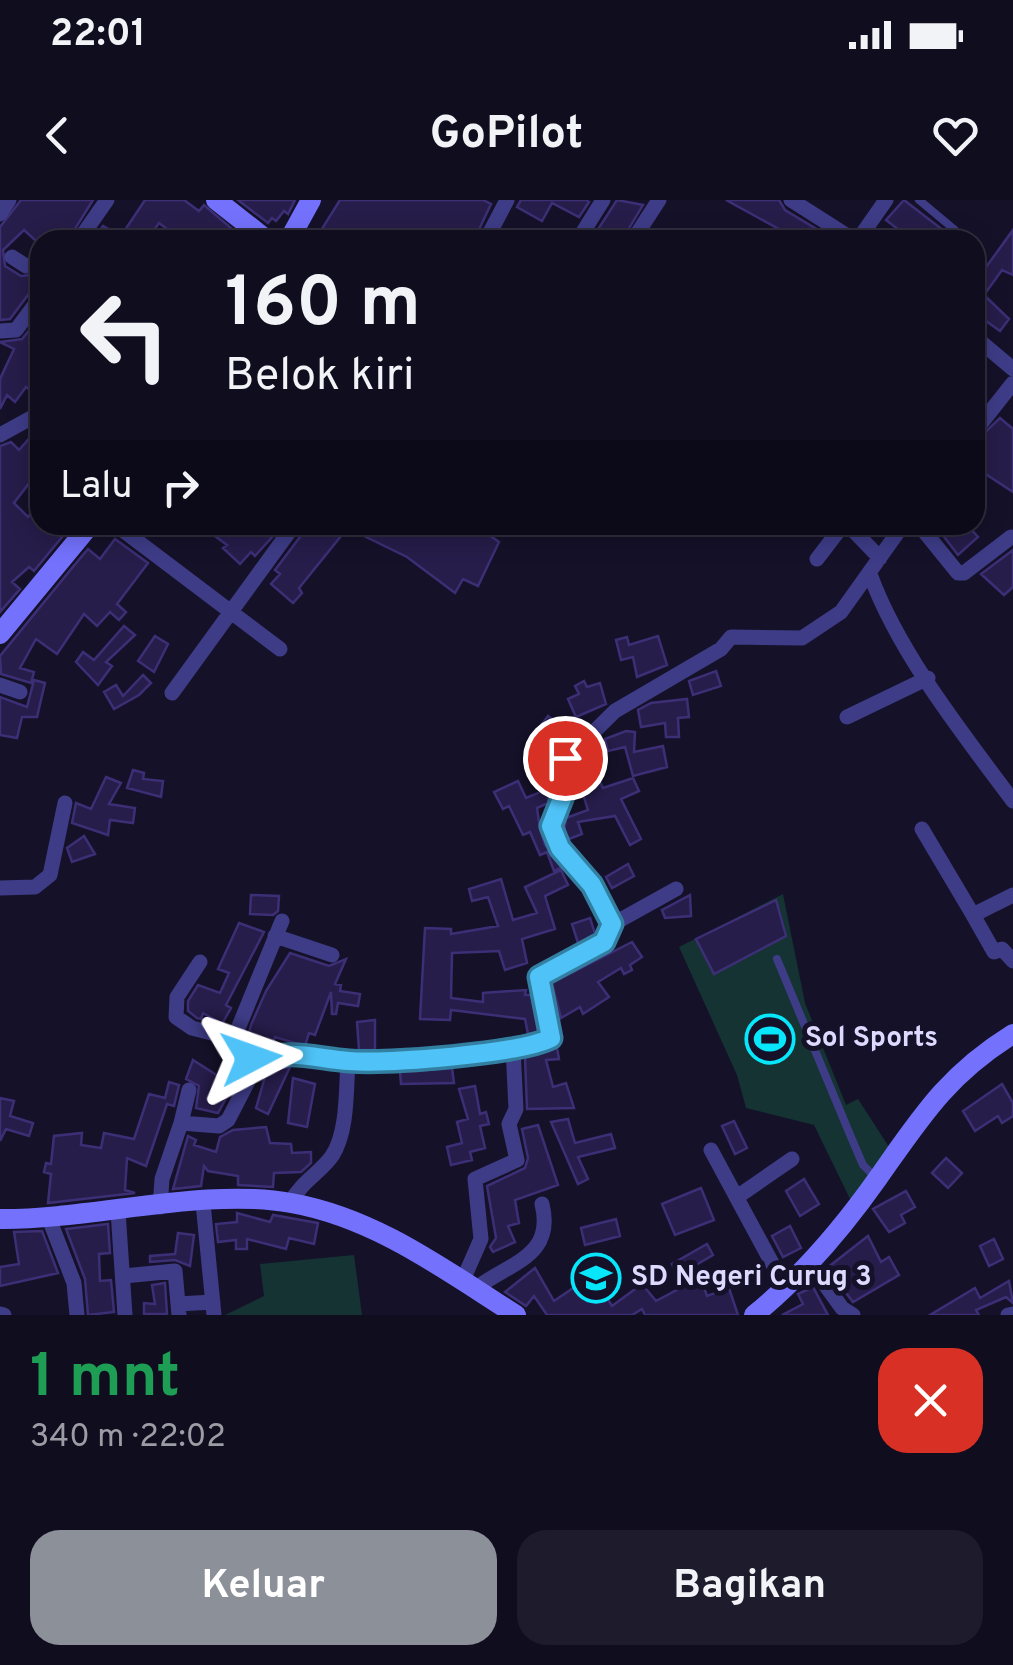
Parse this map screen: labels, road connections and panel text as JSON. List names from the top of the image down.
{
  "places": {
    "sports": ["Sol Sports"],
    "school or university": ["SD Negeri Curug 3"]
  },
  "page": {
    "status": "22:01",
    "header": "GoPilot",
    "turn": ["160 m", "Belok kiri"],
    "then": "Lalu",
    "heading": ["1 mnt", "340 m · 22:02"],
    "buttons": ["Keluar", "Bagikan"]
  }
}
